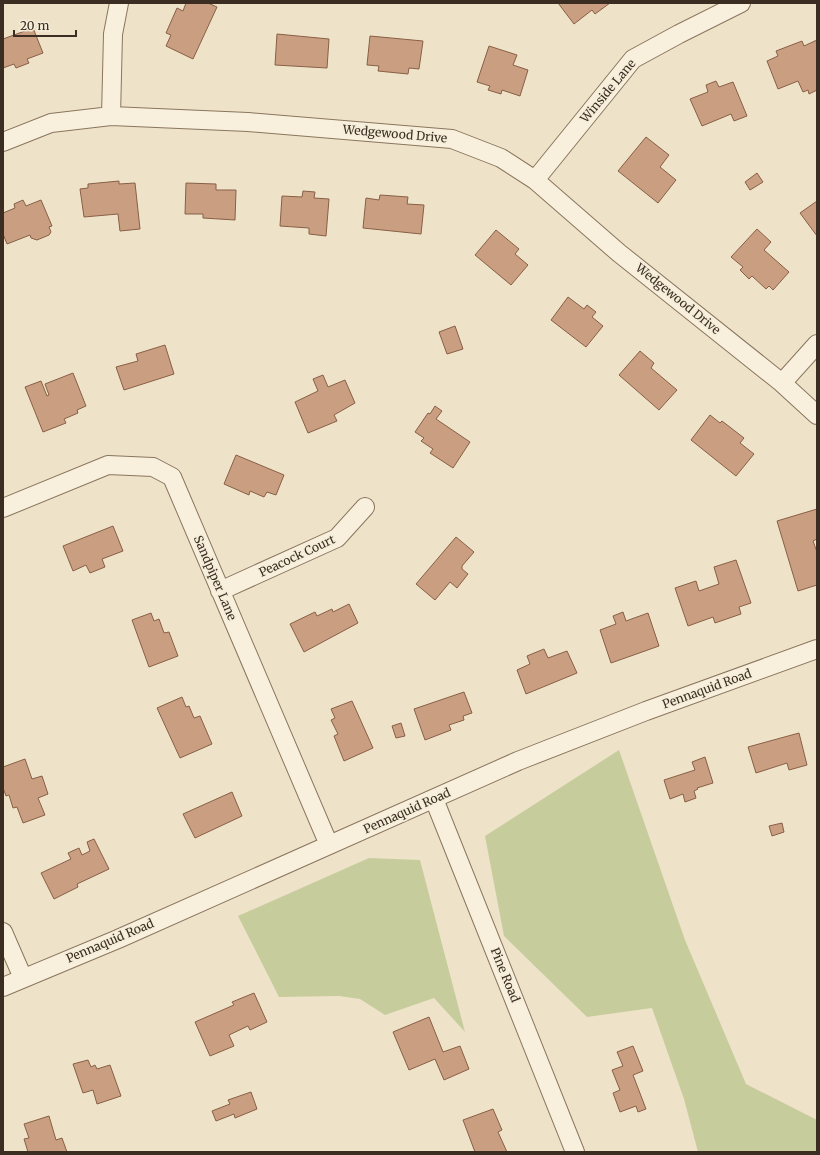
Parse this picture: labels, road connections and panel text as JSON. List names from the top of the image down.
{
  "streets": {
    "street": [
      "Winside Lane",
      "Wedgewood Drive",
      "Peacock Court",
      "Sandpiper Lane",
      "Pennaquid Road",
      "Pine Road"
    ]
  },
  "crossings": [
    ["Winside Lane", "Wedgewood Drive"],
    ["Peacock Court", "Sandpiper Lane"],
    ["Sandpiper Lane", "Pennaquid Road"],
    ["Pennaquid Road", "Pine Road"]
  ],
  "scale_bar": "20 m"
}
